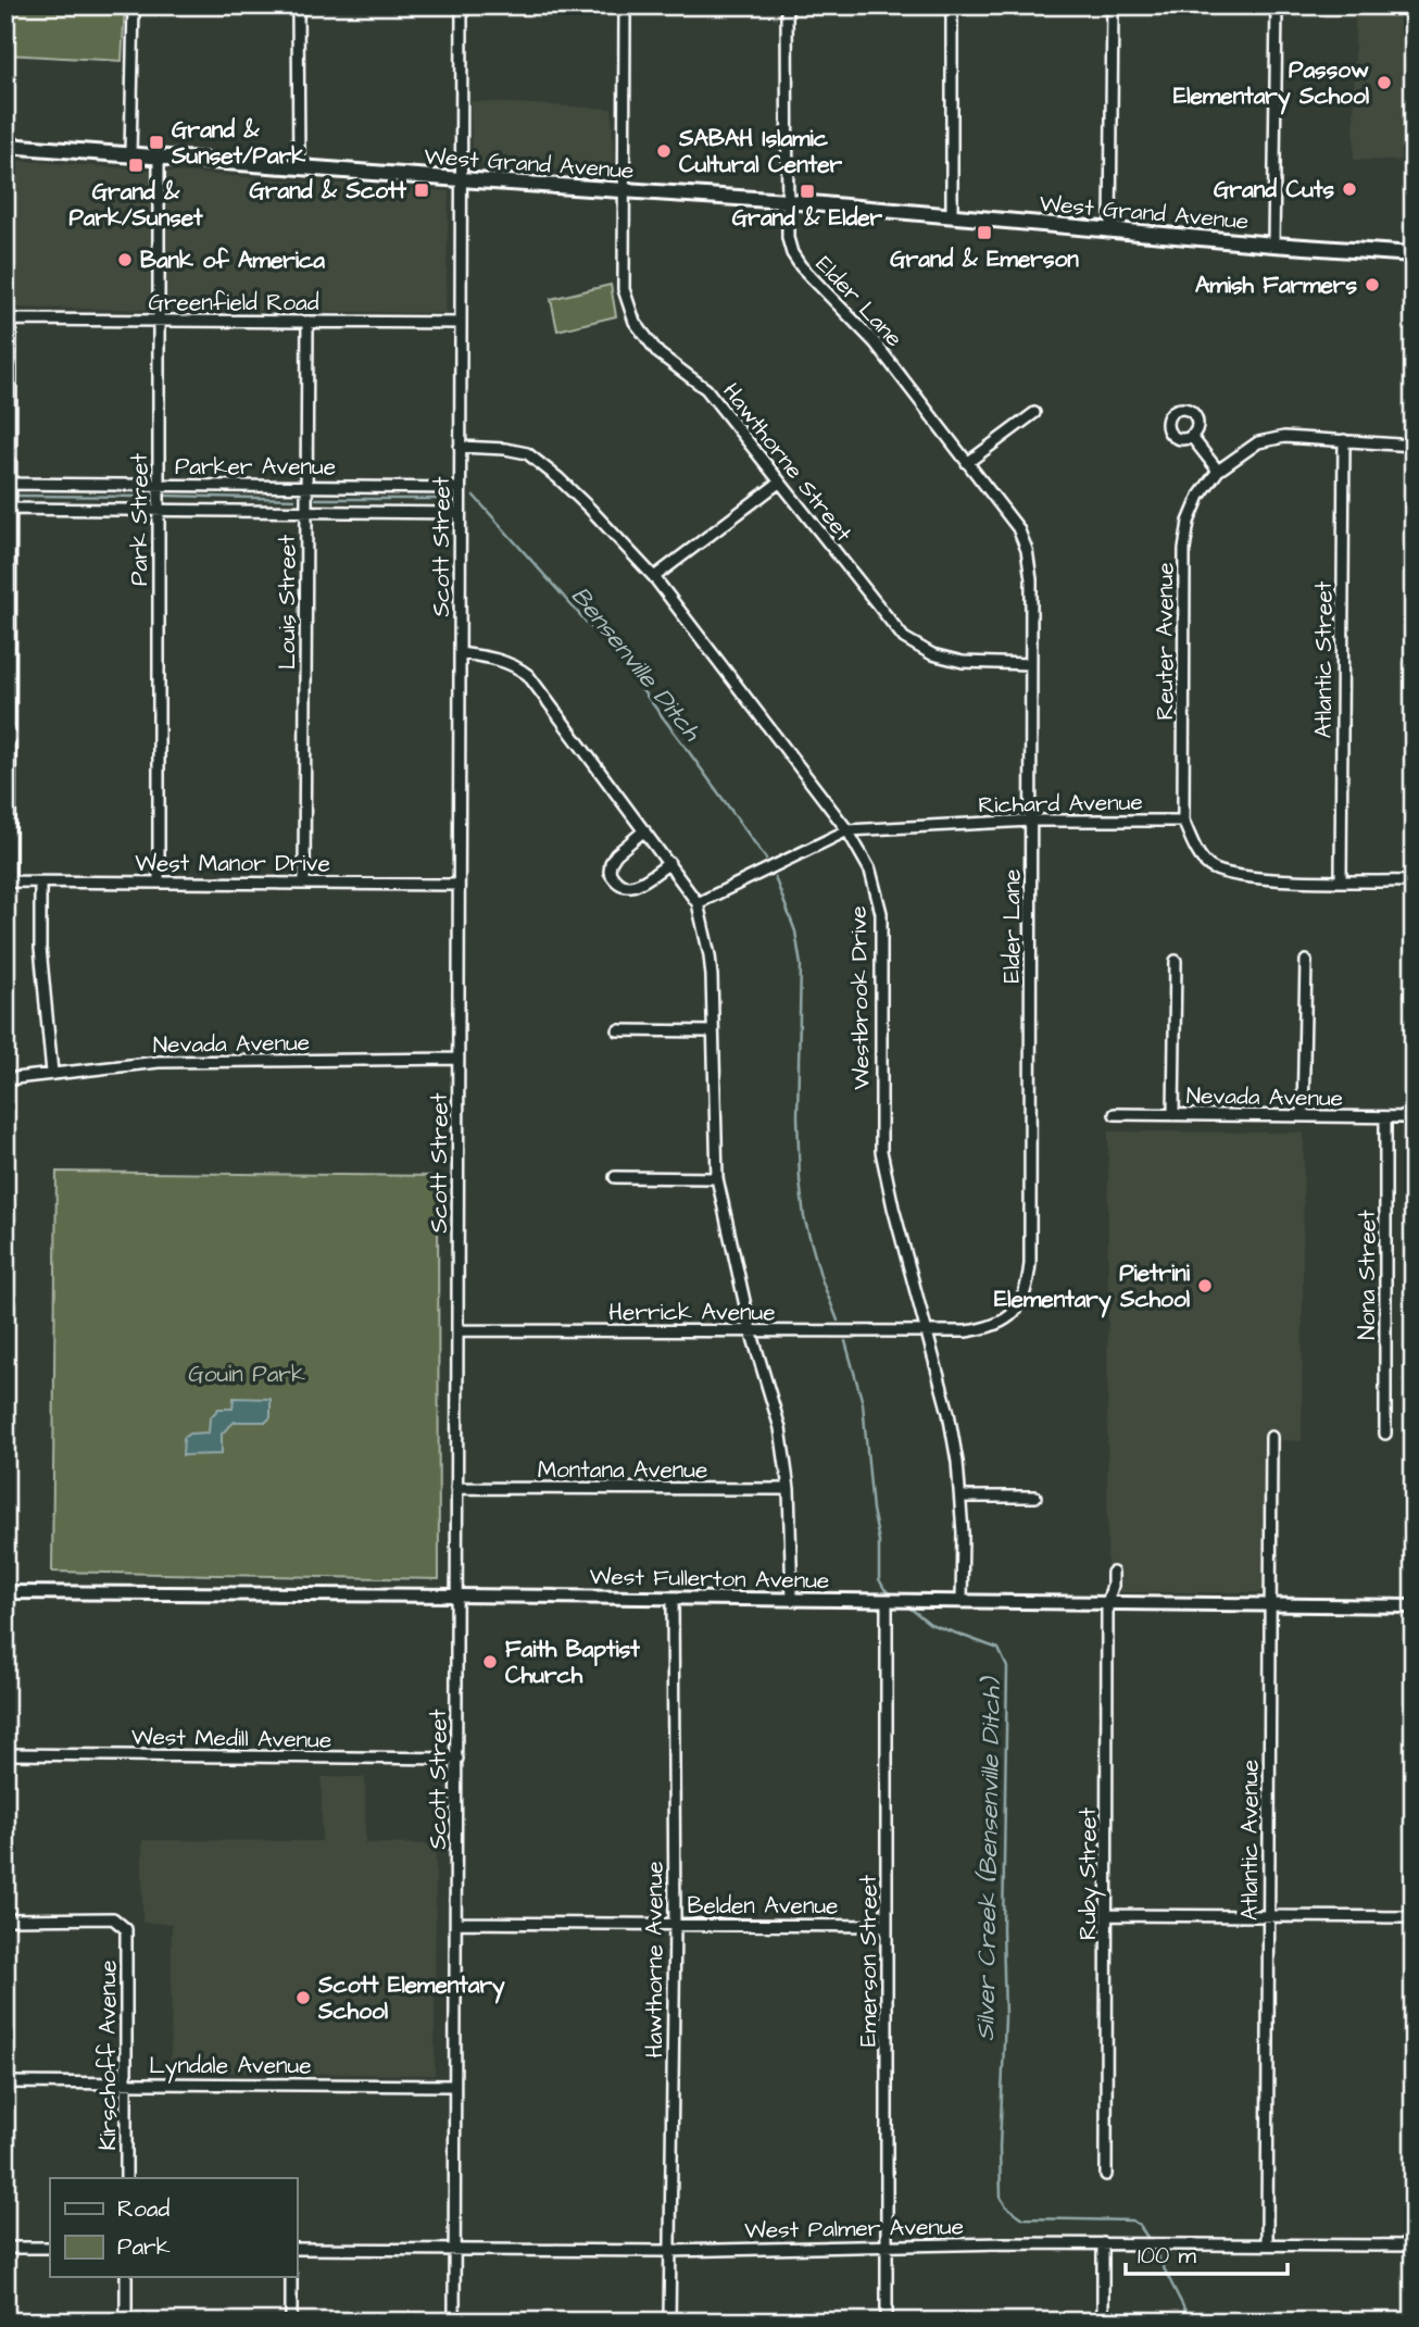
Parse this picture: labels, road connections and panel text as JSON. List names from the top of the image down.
{
  "streets": {
    "main road": ["West Grand Avenue"],
    "street": [
      "Elder Lane",
      "Greenfield Road",
      "Hawthorne Street",
      "Parker Avenue",
      "Park Street",
      "Scott Street",
      "Louis Street",
      "Reuter Avenue",
      "Atlantic Street",
      "Richard Avenue",
      "West Manor Drive",
      "Westbrook Drive",
      "Nevada Avenue",
      "Nona Street",
      "Herrick Avenue",
      "Montana Avenue",
      "West Fullerton Avenue",
      "West Medill Avenue",
      "Atlantic Avenue",
      "Ruby Street",
      "Belden Avenue",
      "Hawthorne Avenue",
      "Emerson Street",
      "Kirschoff Avenue",
      "Lyndale Avenue",
      "West Palmer Avenue"
    ]
  },
  "crossings": [
    ["West Grand Avenue", "Elder Lane"],
    ["West Grand Avenue", "Hawthorne Street"],
    ["West Grand Avenue", "Park Street"],
    ["West Grand Avenue", "Scott Street"],
    ["Elder Lane", "Hawthorne Street"],
    ["Elder Lane", "Richard Avenue"],
    ["Elder Lane", "Westbrook Drive"],
    ["Elder Lane", "Herrick Avenue"],
    ["Greenfield Road", "Park Street"],
    ["Greenfield Road", "Scott Street"],
    ["Greenfield Road", "Louis Street"],
    ["Parker Avenue", "Park Street"],
    ["Parker Avenue", "Scott Street"],
    ["Parker Avenue", "Louis Street"],
    ["Park Street", "West Manor Drive"],
    ["Scott Street", "West Manor Drive"],
    ["Scott Street", "Westbrook Drive"],
    ["Scott Street", "Nevada Avenue"],
    ["Scott Street", "Herrick Avenue"],
    ["Scott Street", "Montana Avenue"],
    ["Scott Street", "West Fullerton Avenue"],
    ["Scott Street", "West Medill Avenue"],
    ["Scott Street", "Belden Avenue"],
    ["Scott Street", "Lyndale Avenue"],
    ["Scott Street", "West Palmer Avenue"],
    ["Louis Street", "West Manor Drive"],
    ["Reuter Avenue", "Richard Avenue"],
    ["Richard Avenue", "Westbrook Drive"],
    ["Westbrook Drive", "Herrick Avenue"],
    ["Westbrook Drive", "West Fullerton Avenue"],
    ["Nevada Avenue", "Nona Street"],
    ["West Fullerton Avenue", "Atlantic Avenue"],
    ["West Fullerton Avenue", "Ruby Street"],
    ["West Fullerton Avenue", "Hawthorne Avenue"],
    ["West Fullerton Avenue", "Emerson Street"],
    ["Atlantic Avenue", "West Palmer Avenue"],
    ["Belden Avenue", "Hawthorne Avenue"],
    ["Belden Avenue", "Emerson Street"],
    ["Hawthorne Avenue", "West Palmer Avenue"],
    ["Emerson Street", "West Palmer Avenue"],
    ["Kirschoff Avenue", "Lyndale Avenue"]
  ],
  "water": ["Bensenville Ditch", "Silver Creek (Bensenville Ditch)"],
  "parks": ["Gouin Park"],
  "places": {
    "other": [
      "Passow Elementary School",
      "SABAH Islamic Cultural Center",
      "Grand Cuts",
      "Bank of America",
      "Amish Farmers",
      "Pietrini Elementary School",
      "Faith Baptist Church",
      "Scott Elementary School"
    ],
    "transit": [
      "Grand & Sunset/Park",
      "Grand & Park/Sunset",
      "Grand & Scott",
      "Grand & Elder",
      "Grand & Emerson"
    ]
  },
  "legend": ["Road", "Park"],
  "scale_bar": "100 m"
}
